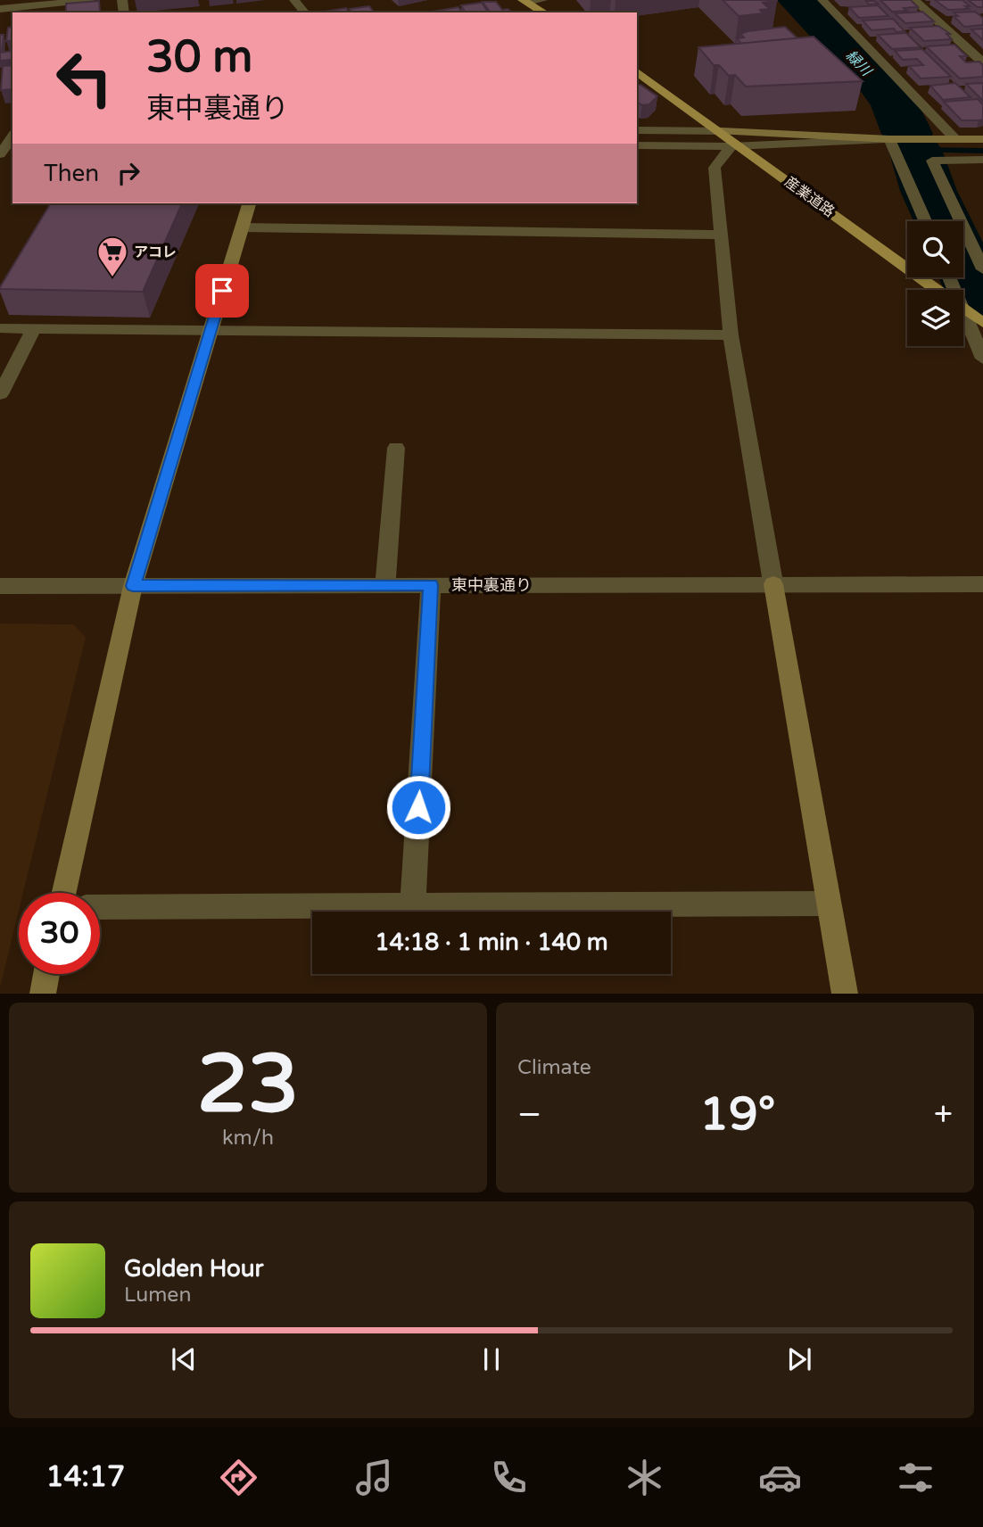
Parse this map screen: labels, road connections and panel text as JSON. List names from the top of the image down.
{
  "streets": {
    "main road": ["産業道路"],
    "street": ["東中裏通り"]
  },
  "water": ["緑川"],
  "places": {
    "supermarket": ["アコレ"]
  },
  "page": {
    "turn": ["30 m", "東中裏通り"],
    "then": "Then",
    "limit": "30",
    "trip": "14:18 · 1 min · 140 m",
    "tile": [
      ["23", "km/h"],
      "Climate"
    ],
    "heat": ["−", "19°", "+"],
    "song": ["Golden Hour", "Lumen"],
    "tabs": "14:17"
  }
}
